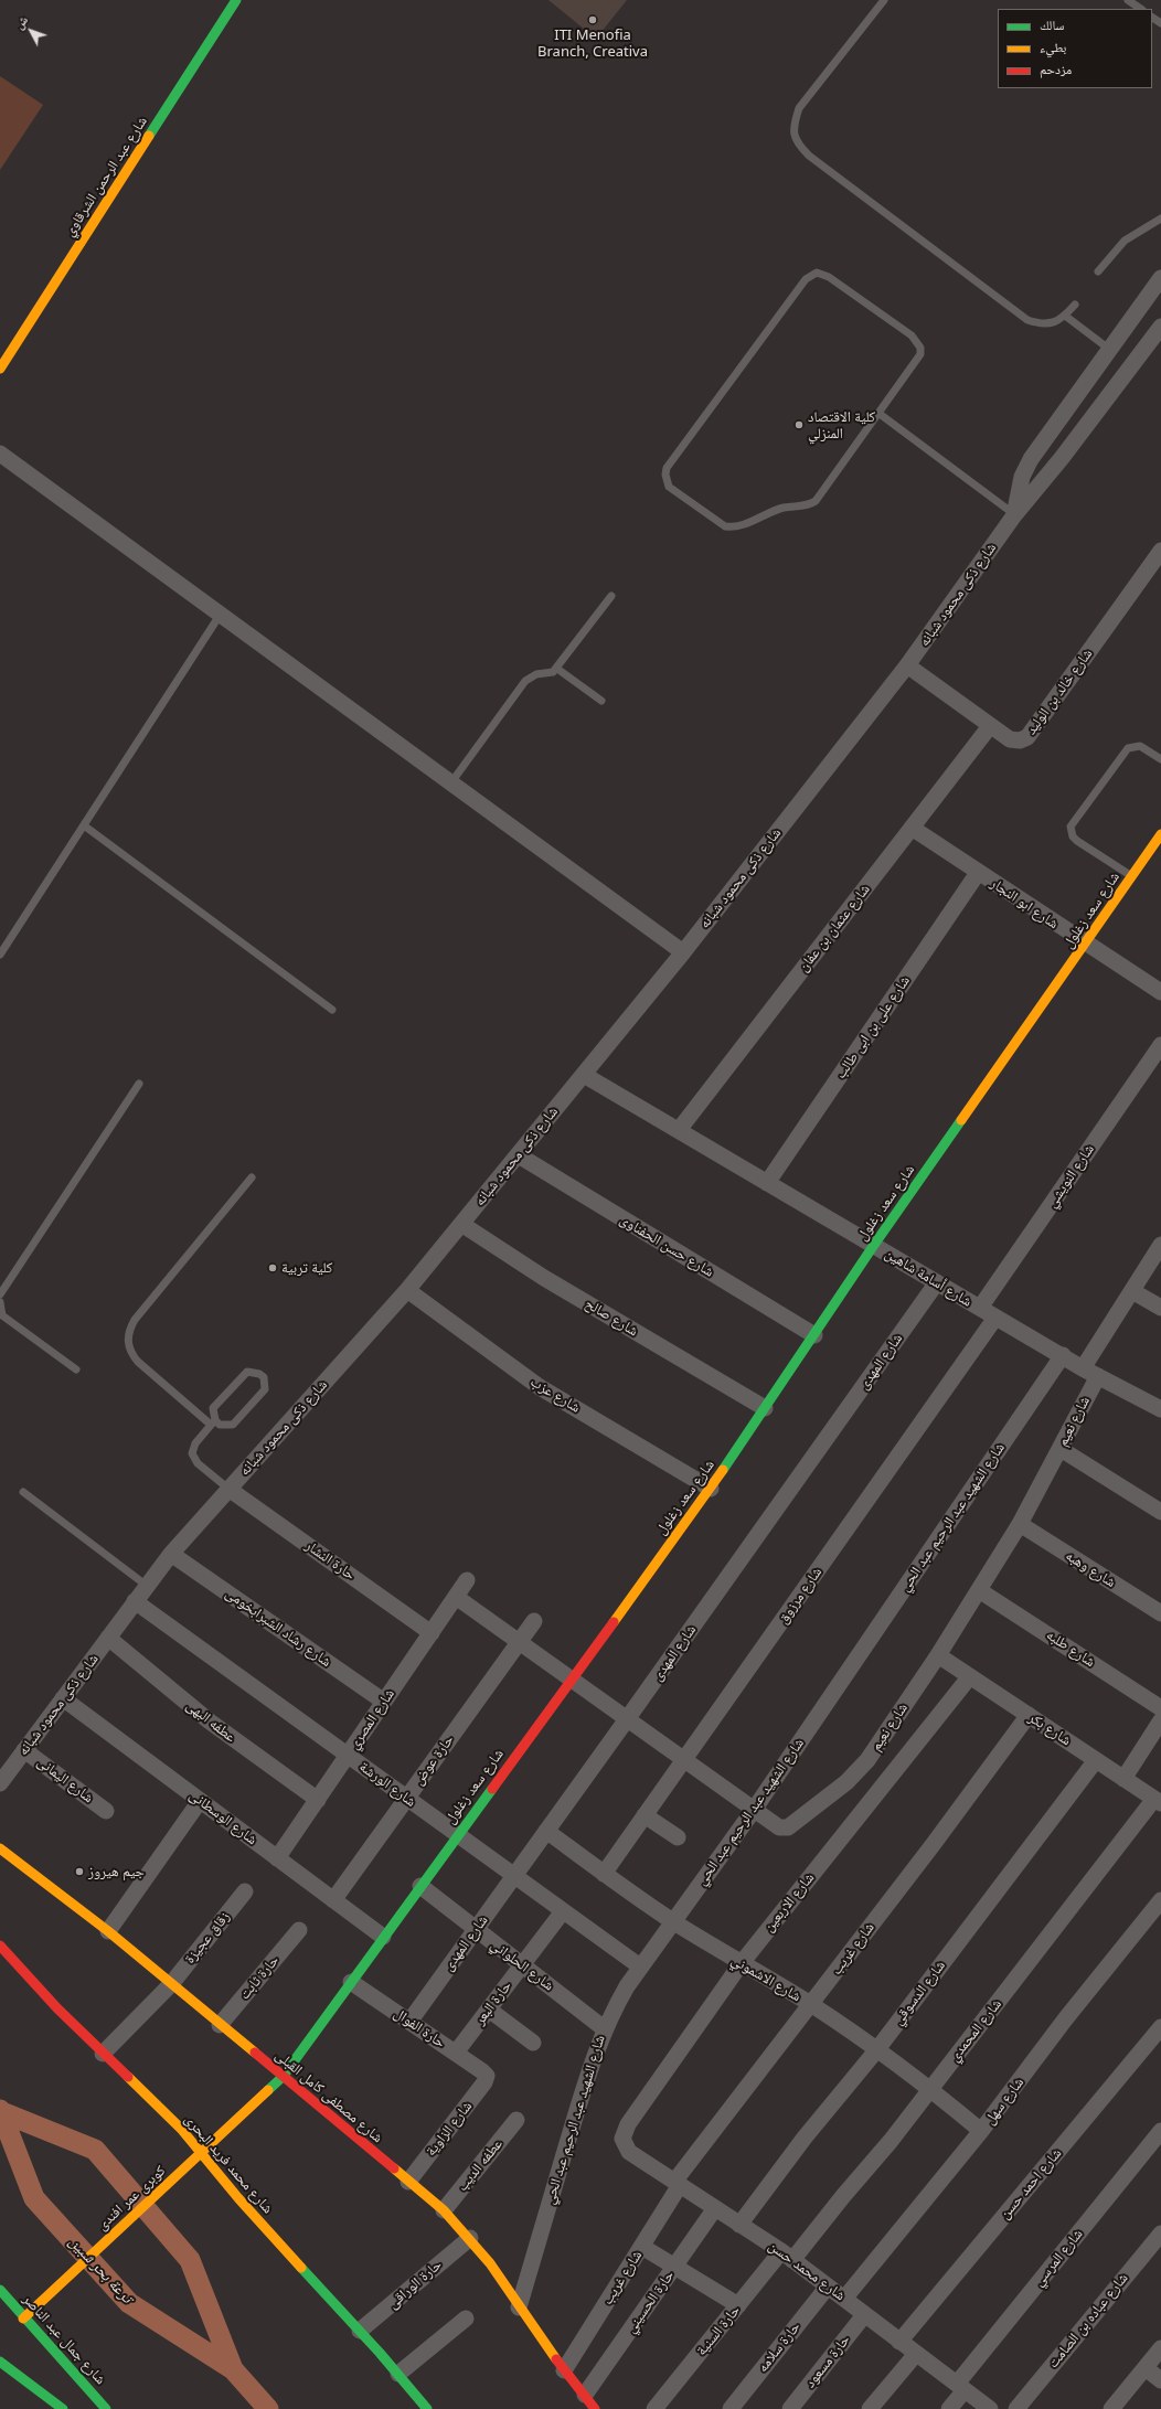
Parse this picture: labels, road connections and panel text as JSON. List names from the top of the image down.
{
  "streets": {
    "street": [
      "شارع عبد الرحمن الشرقاوي",
      "شارع ذكى محمود شبانه",
      "شارع خالد بن الوليد",
      "شارع ابو النجار",
      "شارع سعد زغلول",
      "شارع عثمان بن عفان",
      "شارع على بن ابى طالب",
      "شارع النويشي",
      "شارع حسن الحفناوى",
      "شارع أسامة شاهين",
      "شارع صالح",
      "شارع المهدى",
      "شارع عزب",
      "شارع نعيم",
      "شارع الشهيد عبد الرحيم عبد الحي",
      "حارة النشار",
      "شارع وهبه",
      "شارع مرزوق",
      "شارع رشاد الشبرابخومى",
      "شارع طلبه",
      "شارع المصري",
      "عطفه البهى",
      "شارع بكر",
      "حارة عوض",
      "شارع اليمانى",
      "شارع الورشة",
      "شارع الوسطانى",
      "شارع الاربعين",
      "زقاق عجيزة",
      "شارع غريب",
      "شارع الحلواني",
      "حارة ثابت",
      "شارع الاشموني",
      "شارع الدسوقي",
      "حارة البعر",
      "حارة الفوال",
      "شارع المحمدي",
      "شارع مصطفى كامل القبلى",
      "شارع سهل",
      "شارع الزاوية",
      "شارع محمد فريد البحرى",
      "عطفه الديب",
      "شارع احمد حسن",
      "كوبرى عمر افندى",
      "شارع المرسي",
      "شارع محمد حسن",
      "حارة الوراقى",
      "حارة الحسيني",
      "شارع عباده بن الصامت",
      "حارة السنية",
      "شارع جمال عبد الناصر",
      "حارة سلامه",
      "حارة مسعود"
    ]
  },
  "crossings": [
    ["شارع ذكى محمود شبانه", "شارع خالد بن الوليد"],
    ["شارع ذكى محمود شبانه", "شارع حسن الحفناوى"],
    ["شارع ذكى محمود شبانه", "شارع أسامة شاهين"],
    ["شارع ذكى محمود شبانه", "شارع صالح"],
    ["شارع ذكى محمود شبانه", "شارع عزب"],
    ["شارع ذكى محمود شبانه", "حارة النشار"],
    ["شارع ذكى محمود شبانه", "شارع رشاد الشبرابخومى"],
    ["شارع ذكى محمود شبانه", "عطفه البهى"],
    ["شارع ذكى محمود شبانه", "شارع اليمانى"],
    ["شارع ذكى محمود شبانه", "شارع الورشة"],
    ["شارع ذكى محمود شبانه", "شارع الوسطانى"],
    ["شارع خالد بن الوليد", "شارع عثمان بن عفان"],
    ["شارع ابو النجار", "شارع سعد زغلول"],
    ["شارع ابو النجار", "شارع عثمان بن عفان"],
    ["شارع ابو النجار", "شارع على بن ابى طالب"],
    ["شارع سعد زغلول", "شارع حسن الحفناوى"],
    ["شارع سعد زغلول", "شارع أسامة شاهين"],
    ["شارع سعد زغلول", "شارع صالح"],
    ["شارع سعد زغلول", "شارع عزب"],
    ["شارع سعد زغلول", "شارع نعيم"],
    ["شارع سعد زغلول", "شارع الورشة"],
    ["شارع سعد زغلول", "شارع الوسطانى"],
    ["شارع سعد زغلول", "شارع الحلواني"],
    ["شارع سعد زغلول", "حارة الفوال"],
    ["شارع سعد زغلول", "شارع مصطفى كامل القبلى"],
    ["شارع سعد زغلول", "شارع محمد فريد البحرى"],
    ["شارع سعد زغلول", "كوبرى عمر افندى"],
    ["شارع عثمان بن عفان", "شارع أسامة شاهين"],
    ["شارع على بن ابى طالب", "شارع أسامة شاهين"],
    ["شارع النويشي", "شارع أسامة شاهين"],
    ["شارع أسامة شاهين", "شارع المهدى"],
    ["شارع أسامة شاهين", "شارع نعيم"],
    ["شارع أسامة شاهين", "شارع الشهيد عبد الرحيم عبد الحي"],
    ["شارع أسامة شاهين", "شارع مرزوق"],
    ["شارع المهدى", "شارع نعيم"],
    ["شارع المهدى", "شارع الورشة"],
    ["شارع المهدى", "شارع الحلواني"],
    ["شارع المهدى", "شارع الاشموني"],
    ["شارع المهدى", "حارة الفوال"],
    ["شارع نعيم", "شارع الشهيد عبد الرحيم عبد الحي"],
    ["شارع نعيم", "شارع وهبه"],
    ["شارع نعيم", "شارع مرزوق"],
    ["شارع نعيم", "شارع طلبه"],
    ["شارع نعيم", "شارع المصري"],
    ["شارع نعيم", "شارع بكر"],
    ["شارع نعيم", "حارة عوض"],
    ["شارع الشهيد عبد الرحيم عبد الحي", "شارع الورشة"],
    ["شارع الشهيد عبد الرحيم عبد الحي", "شارع الحلواني"],
    ["شارع الشهيد عبد الرحيم عبد الحي", "شارع الاشموني"],
    ["شارع الشهيد عبد الرحيم عبد الحي", "شارع مصطفى كامل القبلى"],
    ["حارة النشار", "شارع المصري"],
    ["شارع مرزوق", "شارع الاشموني"],
    ["شارع رشاد الشبرابخومى", "شارع المصري"],
    ["شارع المصري", "عطفه البهى"],
    ["شارع المصري", "شارع الورشة"],
    ["شارع المصري", "شارع الوسطانى"],
    ["شارع بكر", "شارع الاربعين"],
    ["شارع بكر", "شارع غريب"],
    ["شارع بكر", "شارع الدسوقي"],
    ["شارع بكر", "شارع المحمدي"],
    ["حارة عوض", "شارع الورشة"],
    ["حارة عوض", "شارع الوسطانى"],
    ["شارع الورشة", "حارة البعر"],
    ["شارع الاربعين", "شارع الاشموني"],
    ["شارع الاربعين", "شارع محمد حسن"],
    ["زقاق عجيزة", "شارع مصطفى كامل القبلى"],
    ["زقاق عجيزة", "شارع محمد فريد البحرى"],
    ["شارع غريب", "شارع الاشموني"],
    ["شارع غريب", "شارع مصطفى كامل القبلى"],
    ["شارع غريب", "شارع محمد حسن"],
    ["شارع الحلواني", "حارة البعر"],
    ["حارة ثابت", "شارع مصطفى كامل القبلى"],
    ["شارع الاشموني", "شارع الدسوقي"],
    ["شارع الاشموني", "شارع المحمدي"],
    ["شارع الاشموني", "شارع سهل"],
    ["شارع الدسوقي", "شارع محمد حسن"],
    ["حارة البعر", "حارة الفوال"],
    ["حارة الفوال", "شارع الزاوية"],
    ["شارع المحمدي", "شارع محمد حسن"],
    ["شارع المحمدي", "حارة السنية"],
    ["شارع مصطفى كامل القبلى", "شارع الزاوية"],
    ["شارع مصطفى كامل القبلى", "عطفه الديب"],
    ["شارع مصطفى كامل القبلى", "حارة الوراقى"],
    ["شارع مصطفى كامل القبلى", "حارة الحسيني"],
    ["شارع سهل", "شارع محمد حسن"],
    ["شارع محمد فريد البحرى", "كوبرى عمر افندى"],
    ["شارع محمد فريد البحرى", "حارة الوراقى"],
    ["شارع احمد حسن", "شارع محمد حسن"],
    ["كوبرى عمر افندى", "شارع جمال عبد الناصر"],
    ["شارع المرسي", "شارع محمد حسن"],
    ["شارع محمد حسن", "حارة الحسيني"],
    ["شارع محمد حسن", "حارة السنية"],
    ["شارع محمد حسن", "حارة سلامه"],
    ["شارع محمد حسن", "حارة مسعود"]
  ],
  "water": ["ترعة بحر شبين"],
  "places": [
    "ITI Menofia Branch, Creativa",
    "كلية الاقتصاد المنزلي",
    "كلية تربية",
    "جيم هيروز"
  ],
  "legend": ["سالك", "بطيء", "مزدحم"],
  "north": "top left"
}
